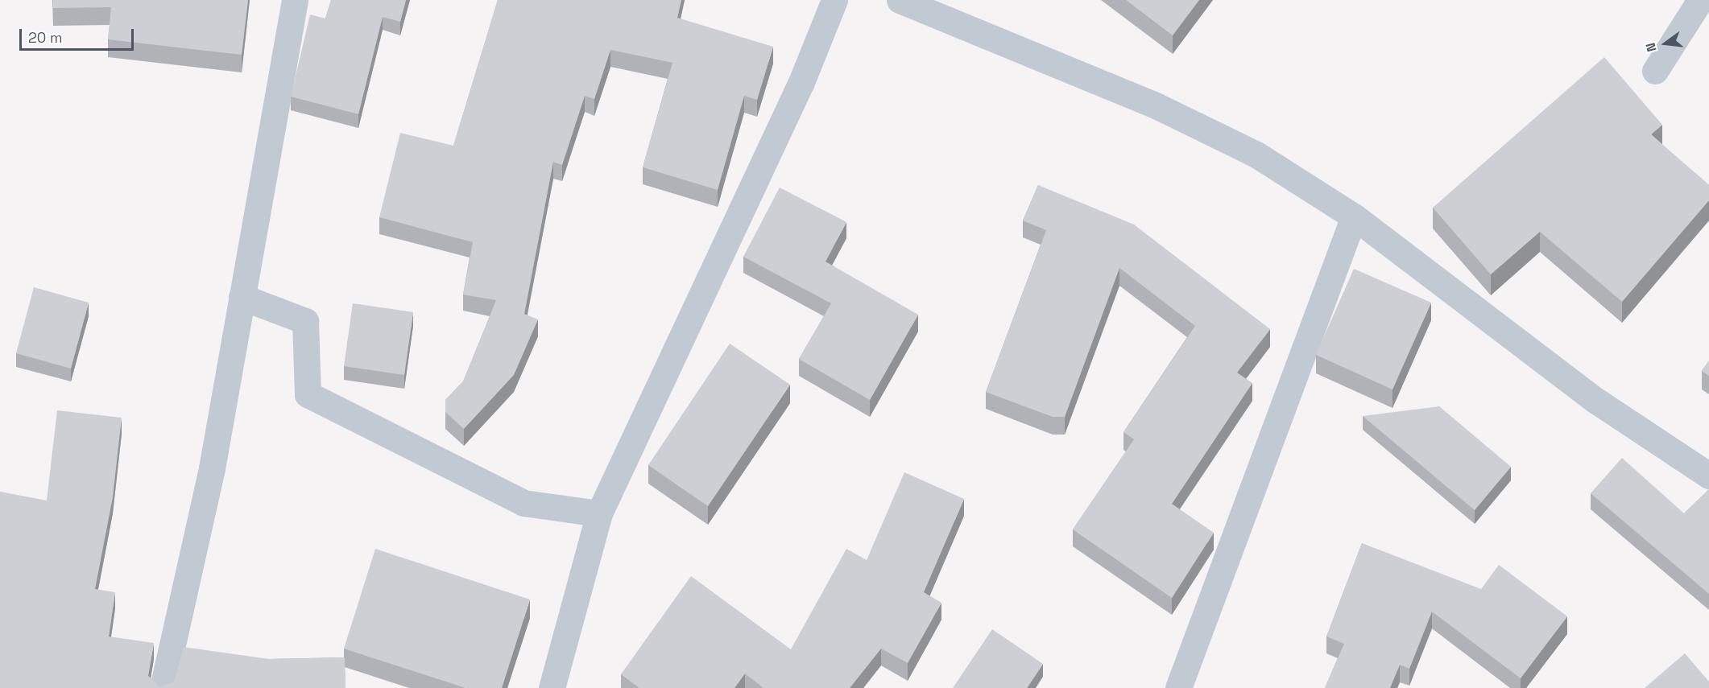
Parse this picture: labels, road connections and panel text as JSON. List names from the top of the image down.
{
  "scale_bar": "20 m",
  "north": "left"
}
